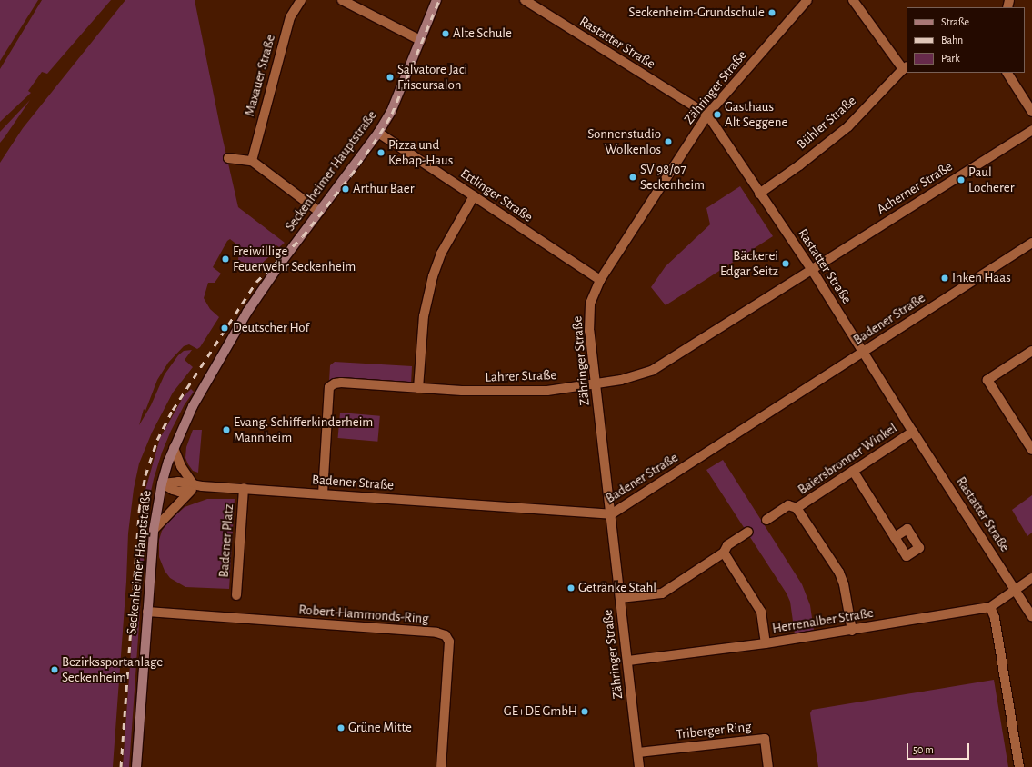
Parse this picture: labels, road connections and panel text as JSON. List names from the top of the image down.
{
  "streets": {
    "main road": ["Seckenheimer Hauptstraße"],
    "street": [
      "Rastatter Straße",
      "Maxauer Straße",
      "Zähringer Straße",
      "Bühler Straße",
      "Acherner Straße",
      "Ettlinger Straße",
      "Badener Straße",
      "Lahrer Straße",
      "Baiersbronner Winkel",
      "Badener Platz",
      "Robert-Hammonds-Ring",
      "Herrenalber Straße",
      "Triberger Ring"
    ]
  },
  "crossings": [
    ["Rastatter Straße", "Zähringer Straße"],
    ["Rastatter Straße", "Bühler Straße"],
    ["Rastatter Straße", "Acherner Straße"],
    ["Rastatter Straße", "Badener Straße"],
    ["Rastatter Straße", "Lahrer Straße"],
    ["Rastatter Straße", "Baiersbronner Winkel"],
    ["Rastatter Straße", "Herrenalber Straße"],
    ["Zähringer Straße", "Ettlinger Straße"],
    ["Zähringer Straße", "Badener Straße"],
    ["Zähringer Straße", "Lahrer Straße"],
    ["Zähringer Straße", "Herrenalber Straße"],
    ["Zähringer Straße", "Triberger Ring"],
    ["Seckenheimer Hauptstraße", "Ettlinger Straße"],
    ["Seckenheimer Hauptstraße", "Badener Straße"],
    ["Seckenheimer Hauptstraße", "Robert-Hammonds-Ring"],
    ["Acherner Straße", "Lahrer Straße"],
    ["Badener Straße", "Lahrer Straße"],
    ["Badener Straße", "Badener Platz"],
    ["Baiersbronner Winkel", "Herrenalber Straße"]
  ],
  "places": [
    "Seckenheim-Grundschule",
    "Alte Schule",
    "Salvatore Jaci Friseursalon",
    "Gasthaus Alt Seggene",
    "Sonnenstudio Wolkenlos",
    "Pizza und Kebap-Haus",
    "SV 98/07 Seckenheim",
    "Paul Locherer",
    "Arthur Baer",
    "Freiwillige Feuerwehr Seckenheim",
    "Bäckerei Edgar Seitz",
    "Inken Haas",
    "Deutscher Hof",
    "Evang. Schifferkinderheim Mannheim",
    "Getränke Stahl",
    "Bezirkssportanlage Seckenheim",
    "GE+DE GmbH",
    "Grüne Mitte"
  ],
  "legend": ["Straße", "Bahn", "Park"],
  "scale_bar": "50 m"
}
